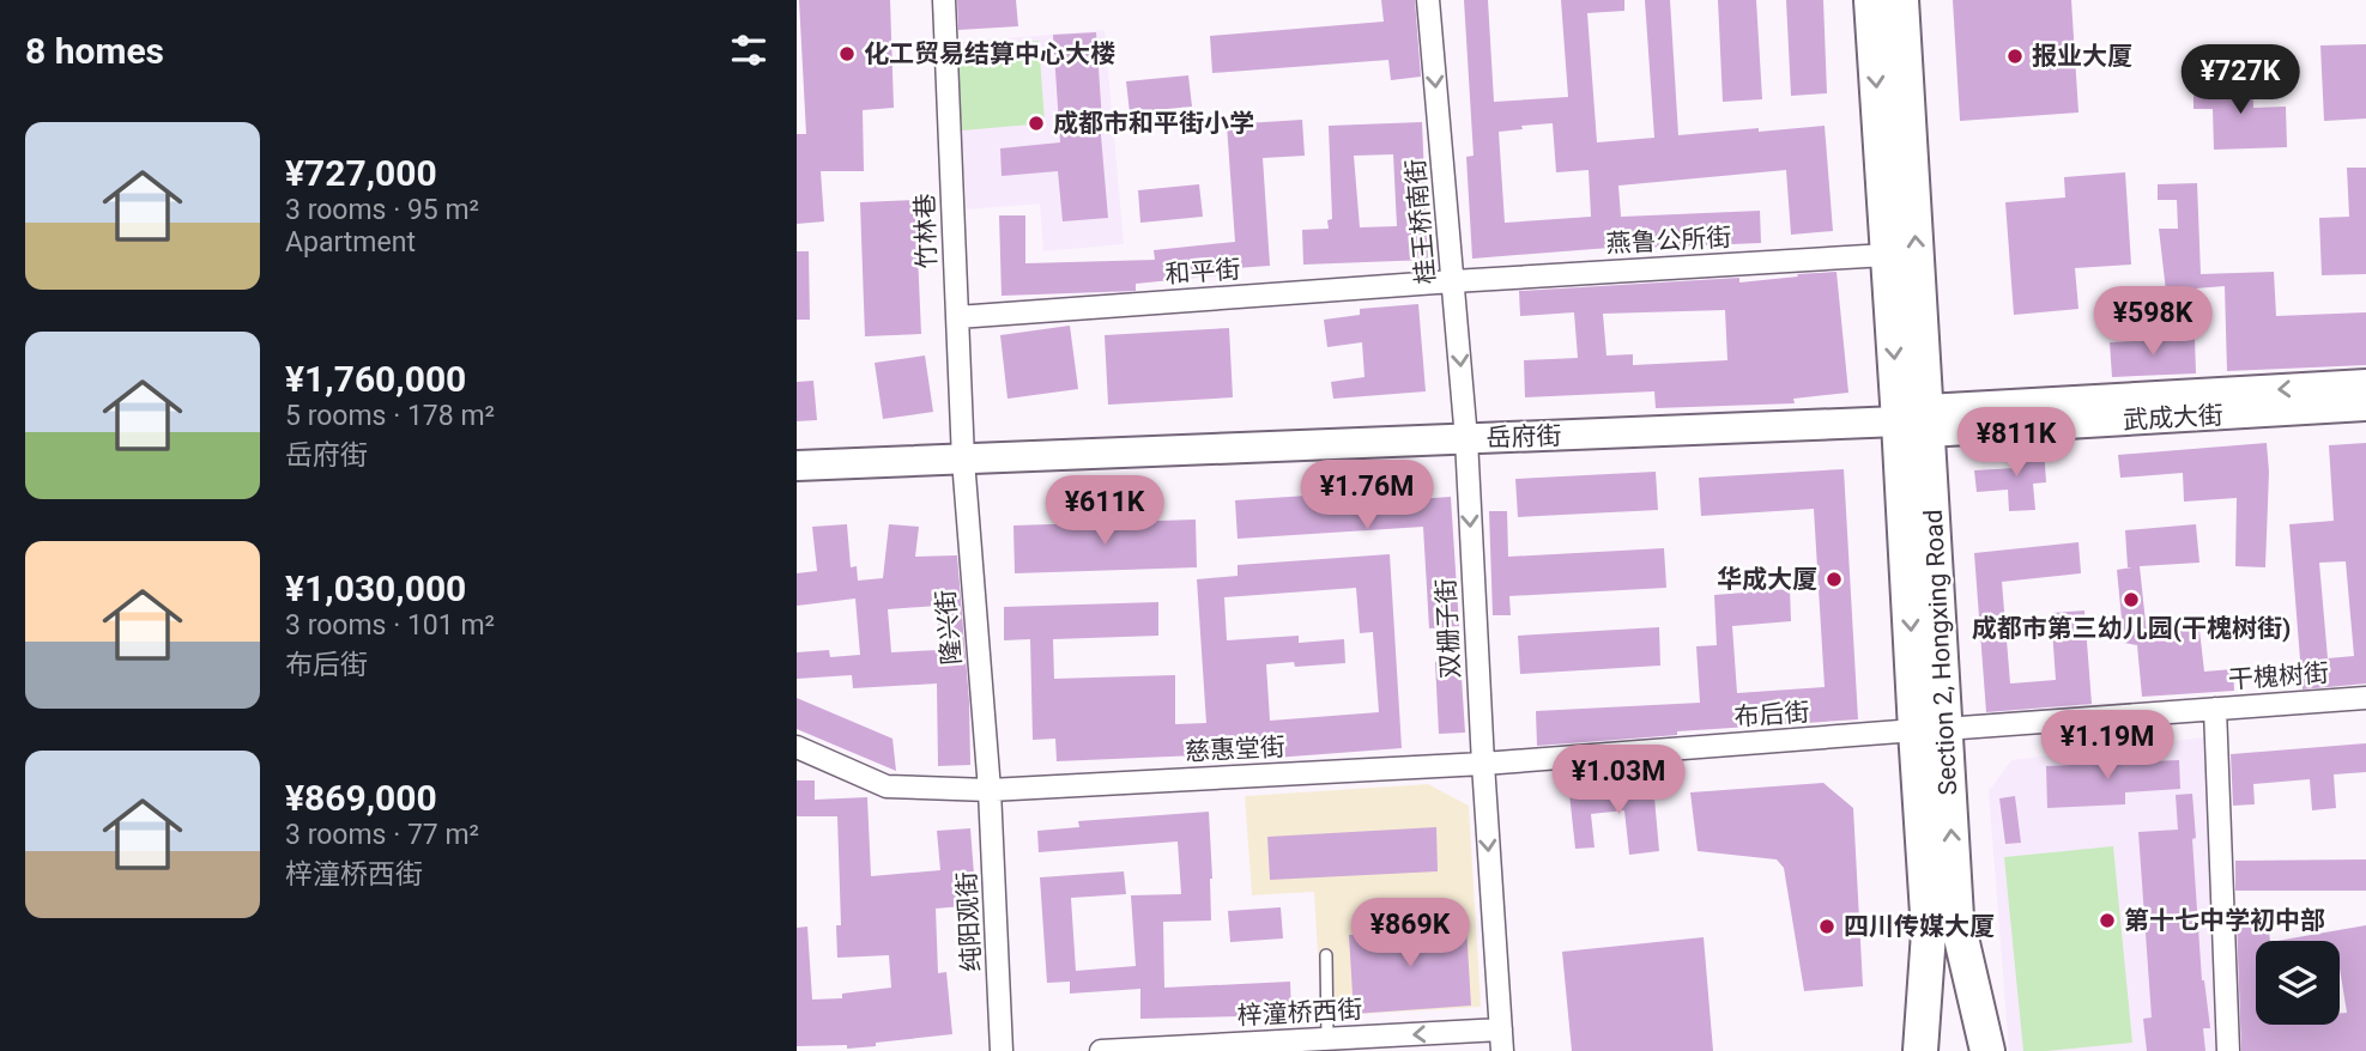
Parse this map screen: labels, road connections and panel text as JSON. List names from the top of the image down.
{
  "streets": {
    "main road": ["Section 2, Hongxing Road"],
    "street": [
      "桂王桥南街",
      "竹林巷",
      "燕鲁公所街",
      "和平街",
      "武成大街",
      "岳府街",
      "隆兴街",
      "双栅子街",
      "干槐树街",
      "布后街",
      "慈惠堂街",
      "纯阳观街",
      "梓潼桥西街"
    ]
  },
  "crossings": [
    ["桂王桥南街", "燕鲁公所街"],
    ["桂王桥南街", "和平街"],
    ["桂王桥南街", "岳府街"],
    ["桂王桥南街", "双栅子街"],
    ["竹林巷", "和平街"],
    ["竹林巷", "岳府街"],
    ["竹林巷", "隆兴街"],
    ["燕鲁公所街", "和平街"],
    ["燕鲁公所街", "Section 2, Hongxing Road"],
    ["武成大街", "岳府街"],
    ["武成大街", "Section 2, Hongxing Road"],
    ["岳府街", "隆兴街"],
    ["岳府街", "双栅子街"],
    ["岳府街", "Section 2, Hongxing Road"],
    ["隆兴街", "慈惠堂街"],
    ["隆兴街", "纯阳观街"],
    ["双栅子街", "布后街"],
    ["双栅子街", "慈惠堂街"],
    ["双栅子街", "梓潼桥西街"],
    ["Section 2, Hongxing Road", "干槐树街"],
    ["Section 2, Hongxing Road", "布后街"],
    ["干槐树街", "布后街"],
    ["布后街", "慈惠堂街"],
    ["慈惠堂街", "纯阳观街"]
  ],
  "one_way": ["桂王桥南街", "双栅子街", "梓潼桥西街"],
  "places": [
    "化工贸易结算中心大楼",
    "报业大厦",
    "成都市和平街小学",
    "华成大厦",
    "成都市第三幼儿园(干槐树街)",
    "第十七中学初中部",
    "四川传媒大厦"
  ],
  "page": {
    "heading": "8 homes",
    "price": [
      "¥727K",
      "¥598K",
      "¥811K",
      "¥1.76M",
      "¥611K",
      "¥1.19M",
      "¥1.03M",
      "¥869K"
    ],
    "list": [
      {
        "name": "¥727,000",
        "note": "3 rooms · 95 m² · Apartment"
      },
      {
        "name": "¥1,760,000",
        "note": "5 rooms · 178 m² · 岳府街"
      },
      {
        "name": "¥1,030,000",
        "note": "3 rooms · 101 m² · 布后街"
      },
      {
        "name": "¥869,000",
        "note": "3 rooms · 77 m² · 梓潼桥西街"
      }
    ]
  }
}
